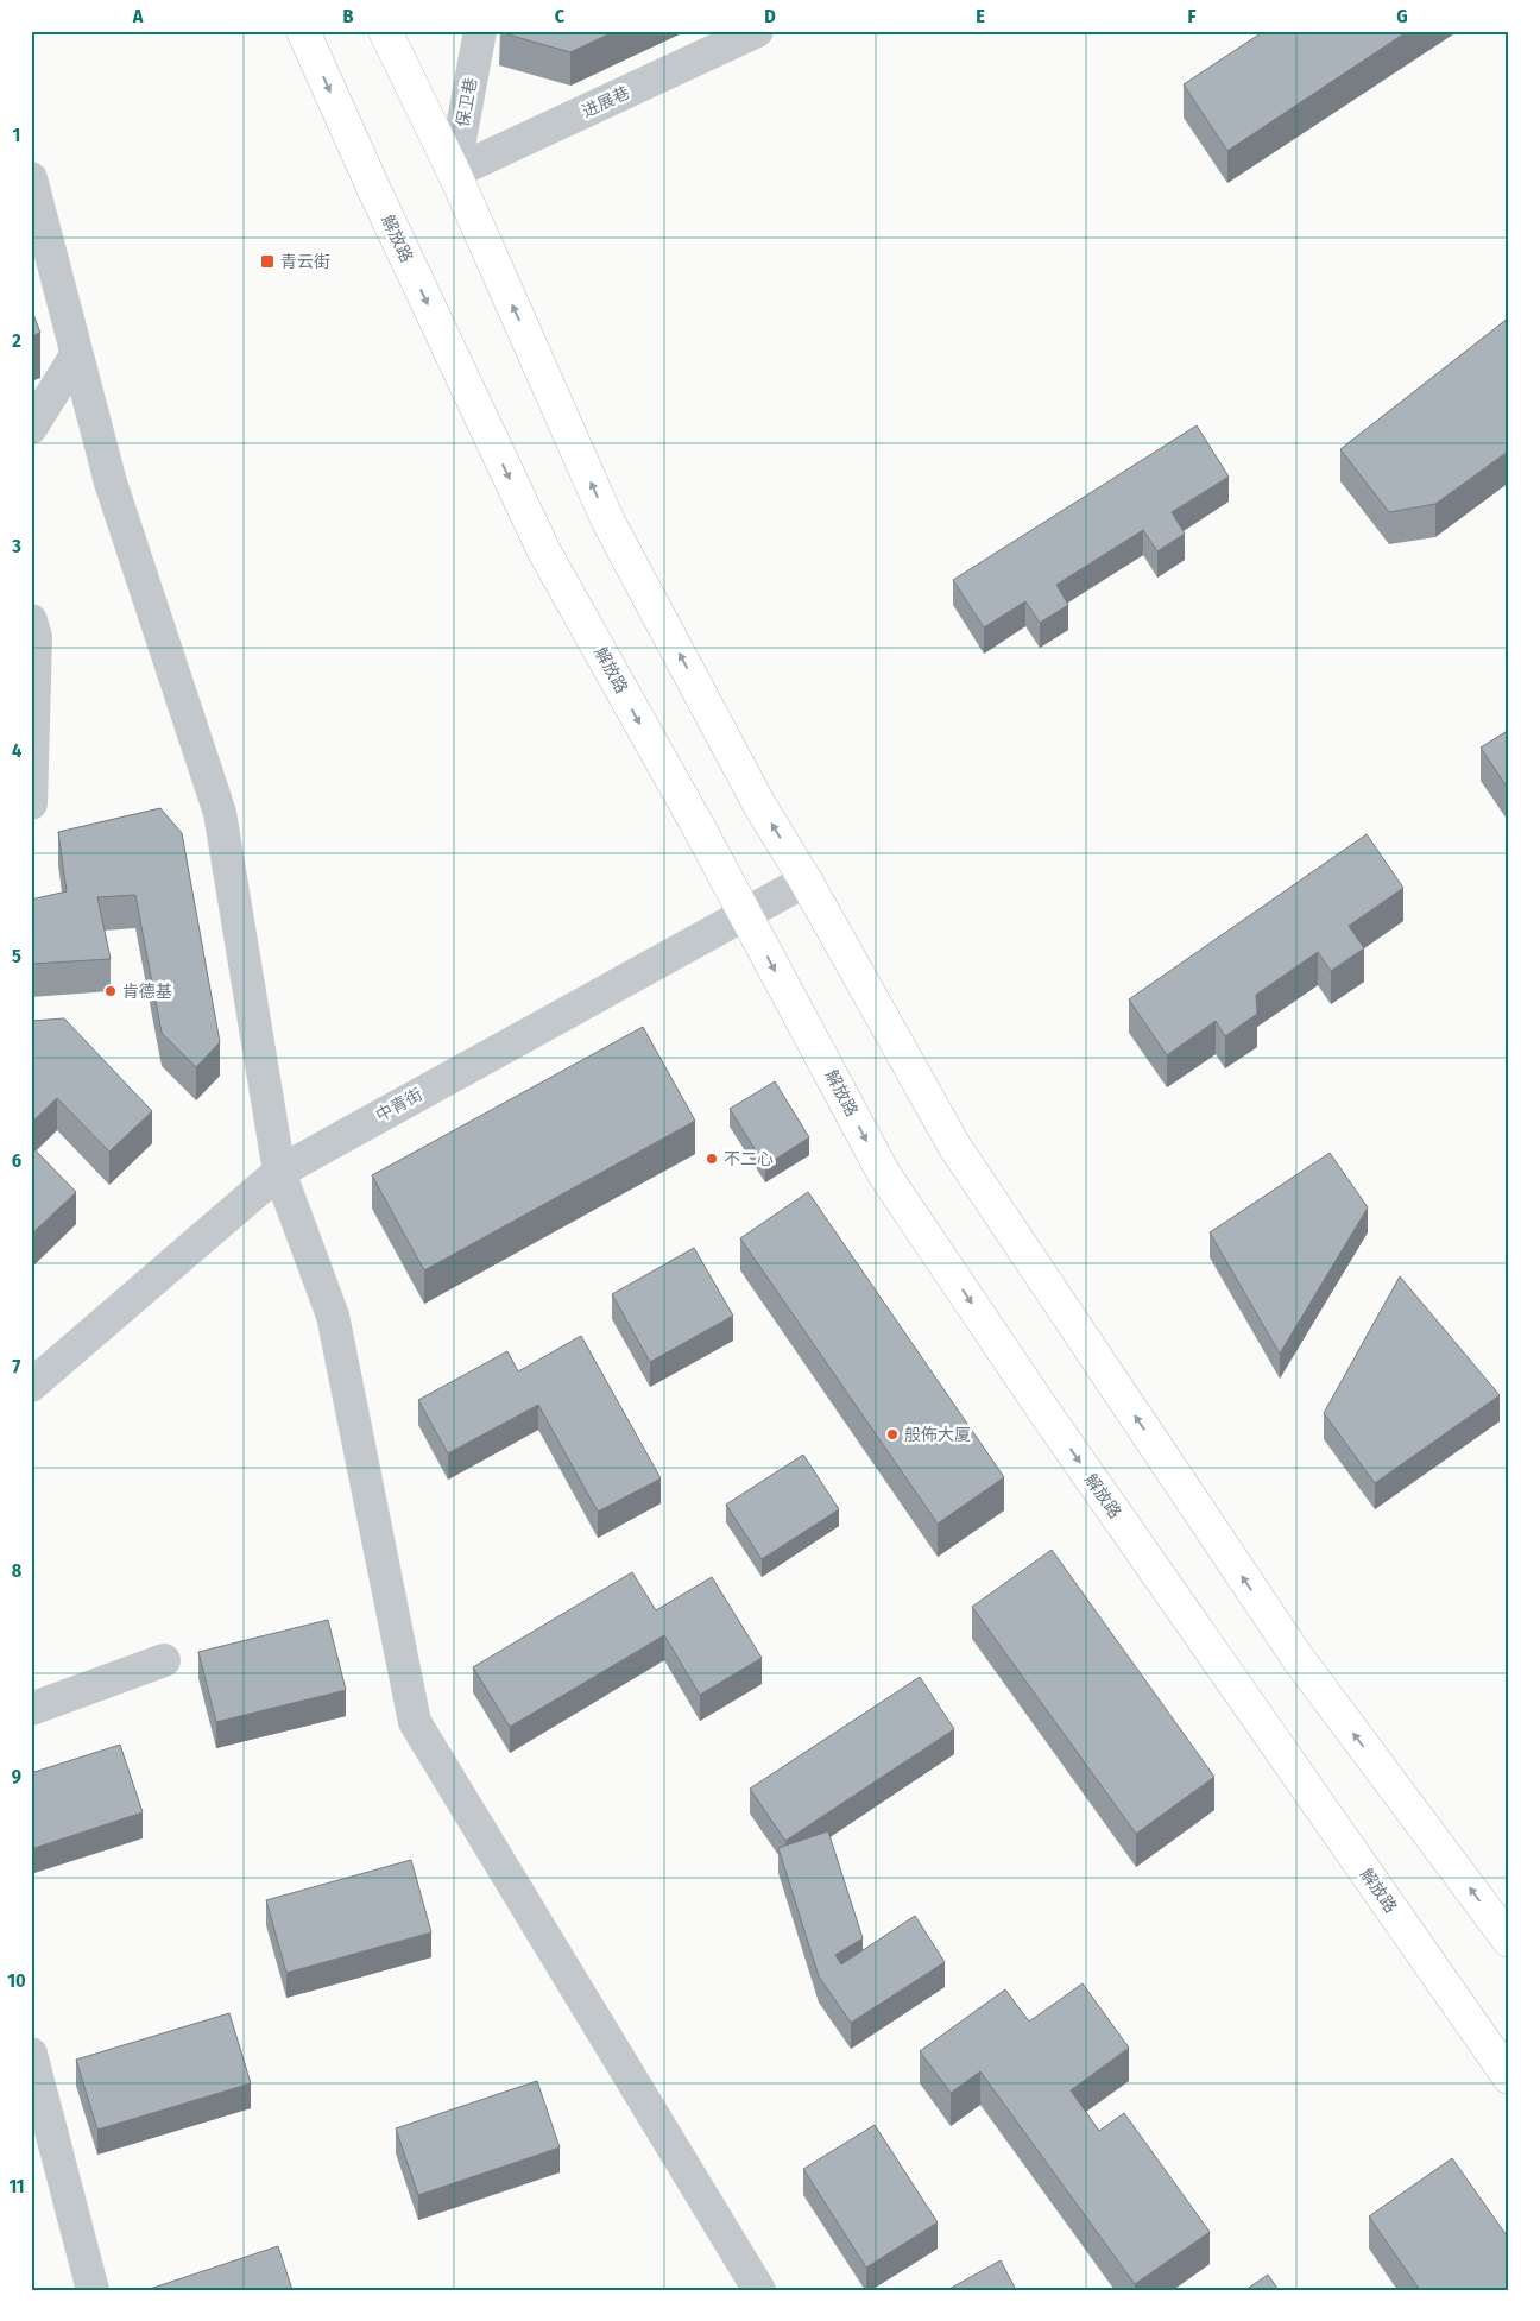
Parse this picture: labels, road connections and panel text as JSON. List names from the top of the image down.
{
  "streets": {
    "main road": ["解放路"],
    "street": ["保卫巷", "进展巷", "中青街"]
  },
  "crossings": [
    ["保卫巷", "进展巷"],
    ["解放路", "中青街"]
  ],
  "places": {
    "transit": ["青云街"],
    "other": ["肯德基", "不二心", "般佈大厦"]
  },
  "grid": {
    "columns": [
      "A",
      "B",
      "C",
      "D",
      "E",
      "F",
      "G"
    ],
    "rows": [
      "1",
      "2",
      "3",
      "4",
      "5",
      "6",
      "7",
      "8",
      "9",
      "10",
      "11"
    ]
  }
}
